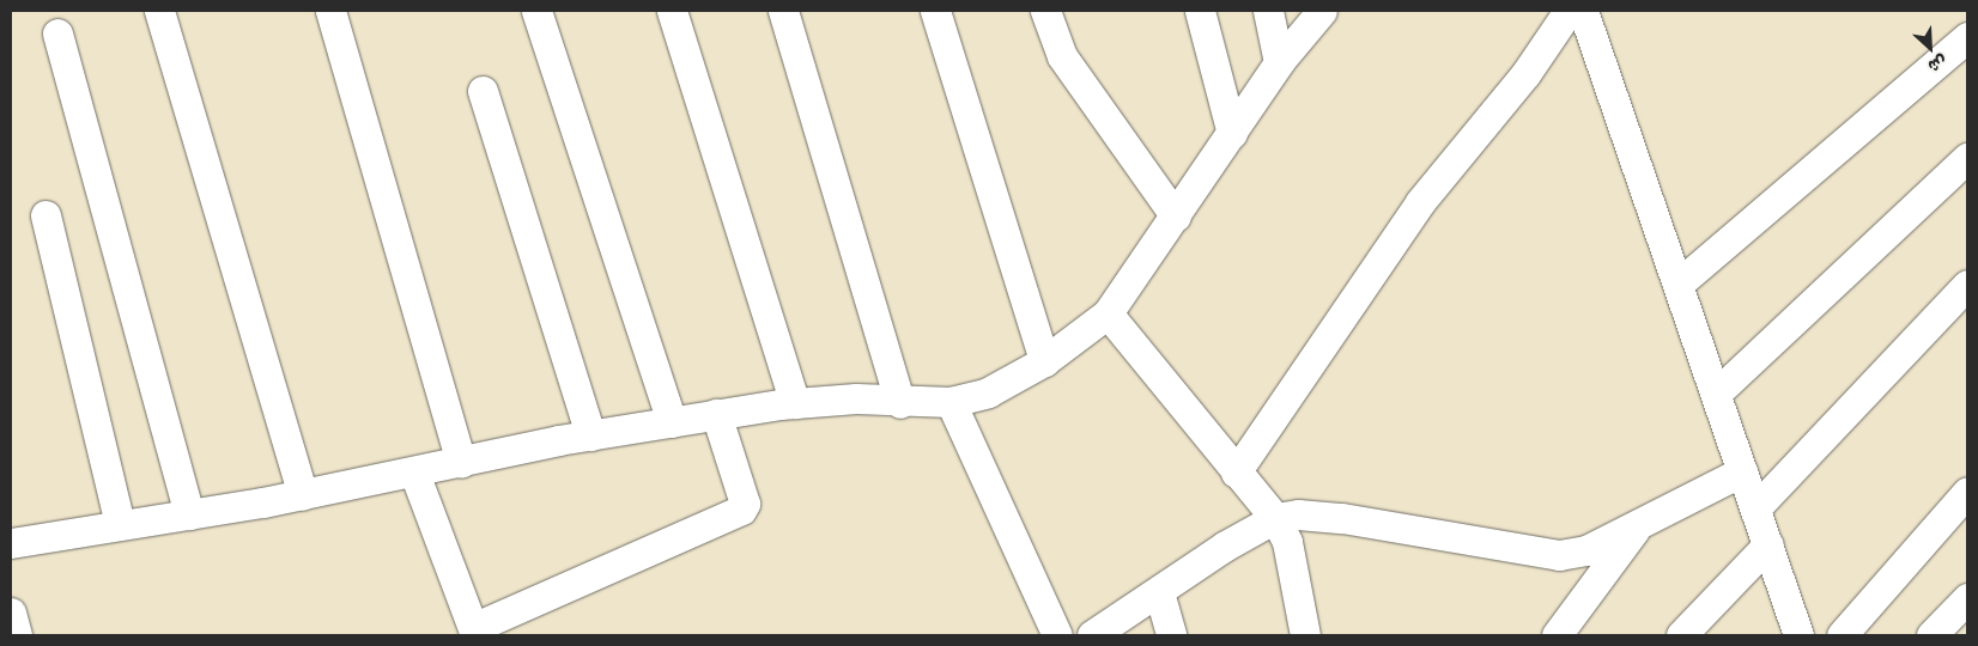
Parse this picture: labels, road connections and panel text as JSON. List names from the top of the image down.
{
  "north": "bottom right"
}
